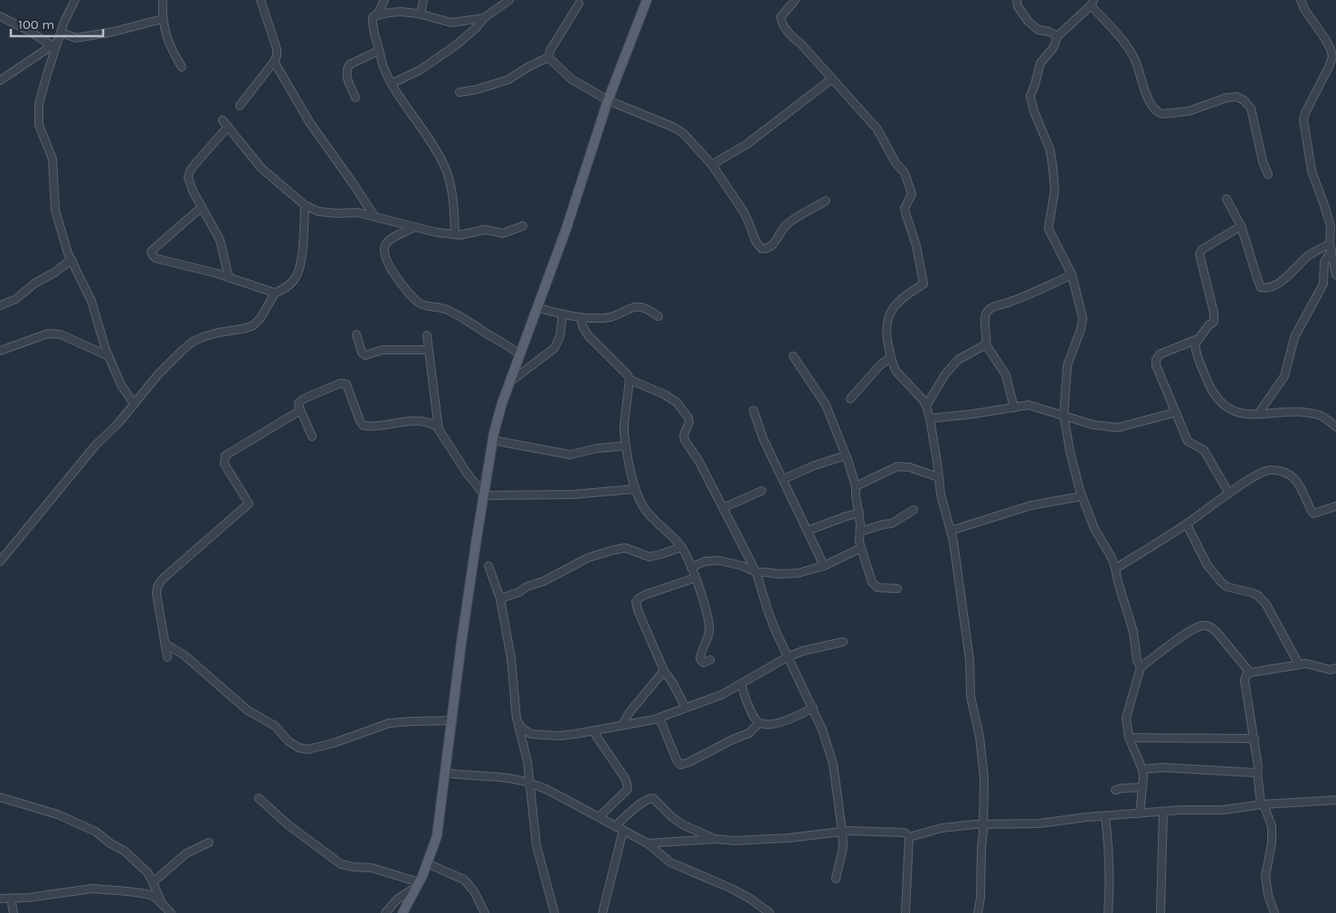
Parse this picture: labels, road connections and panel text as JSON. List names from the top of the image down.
{
  "scale_bar": "100 m"
}
